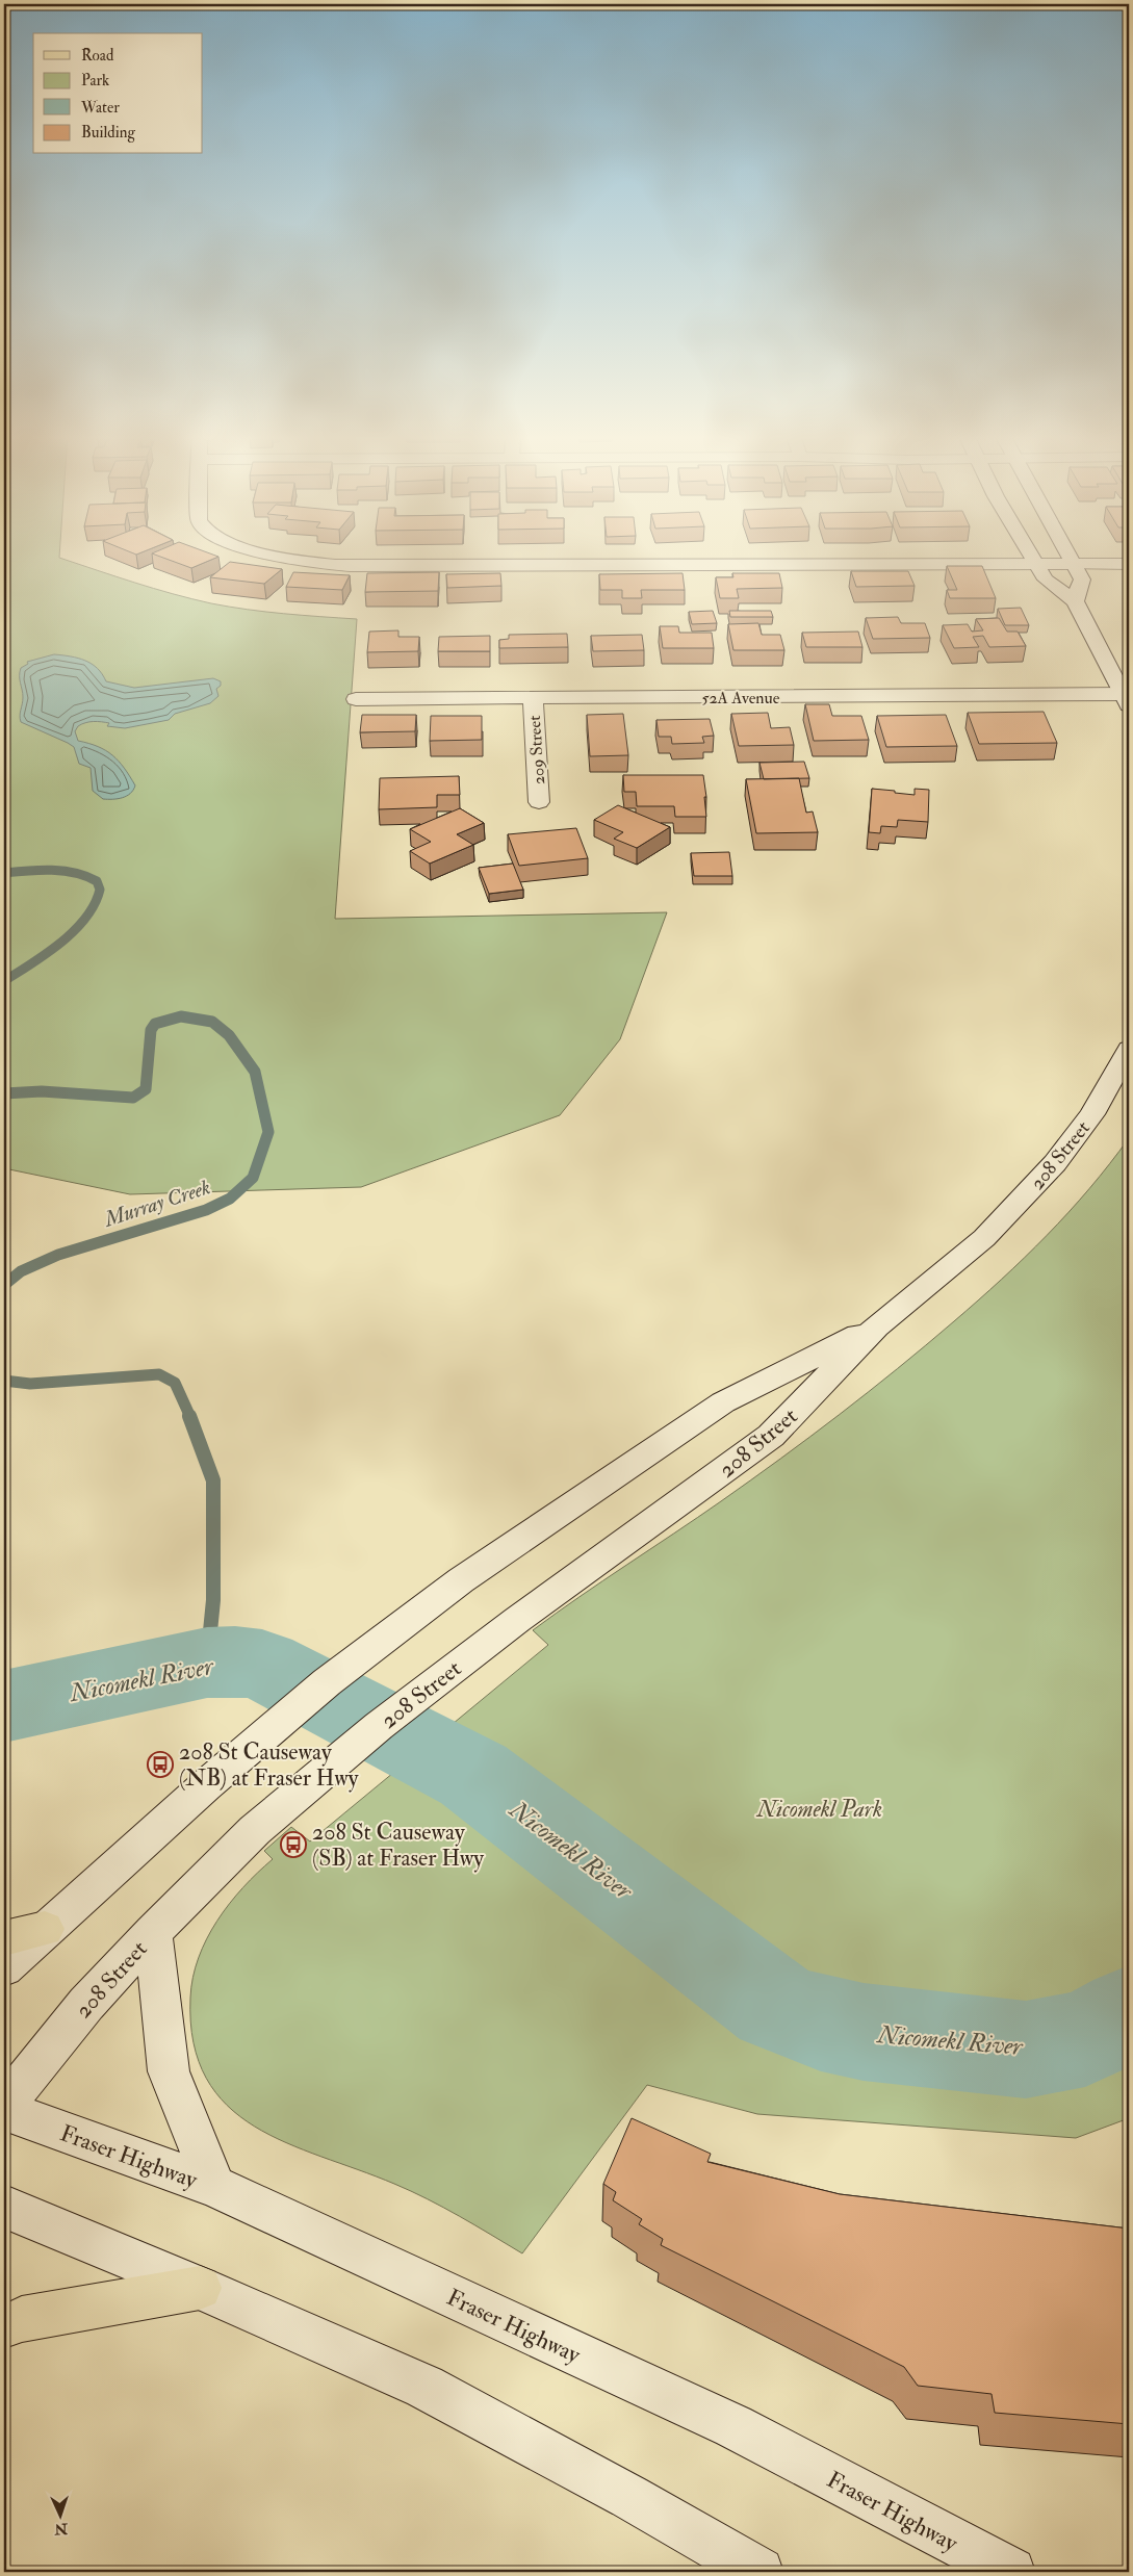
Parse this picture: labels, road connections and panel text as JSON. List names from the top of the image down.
{
  "streets": {
    "street": [
      "52A Avenue",
      "209 Street",
      "208 Street",
      "Fraser Highway"
    ]
  },
  "crossings": [
    ["52A Avenue", "209 Street"]
  ],
  "water": ["Murray Creek", "Nicomekl River"],
  "parks": ["Nicomekl Park"],
  "places": {
    "bus stop": ["208 St Causeway (NB) at Fraser Hwy", "208 St Causeway (SB) at Fraser Hwy"]
  },
  "legend": [
    "Road",
    "Park",
    "Water",
    "Building"
  ],
  "north": "bottom"
}
